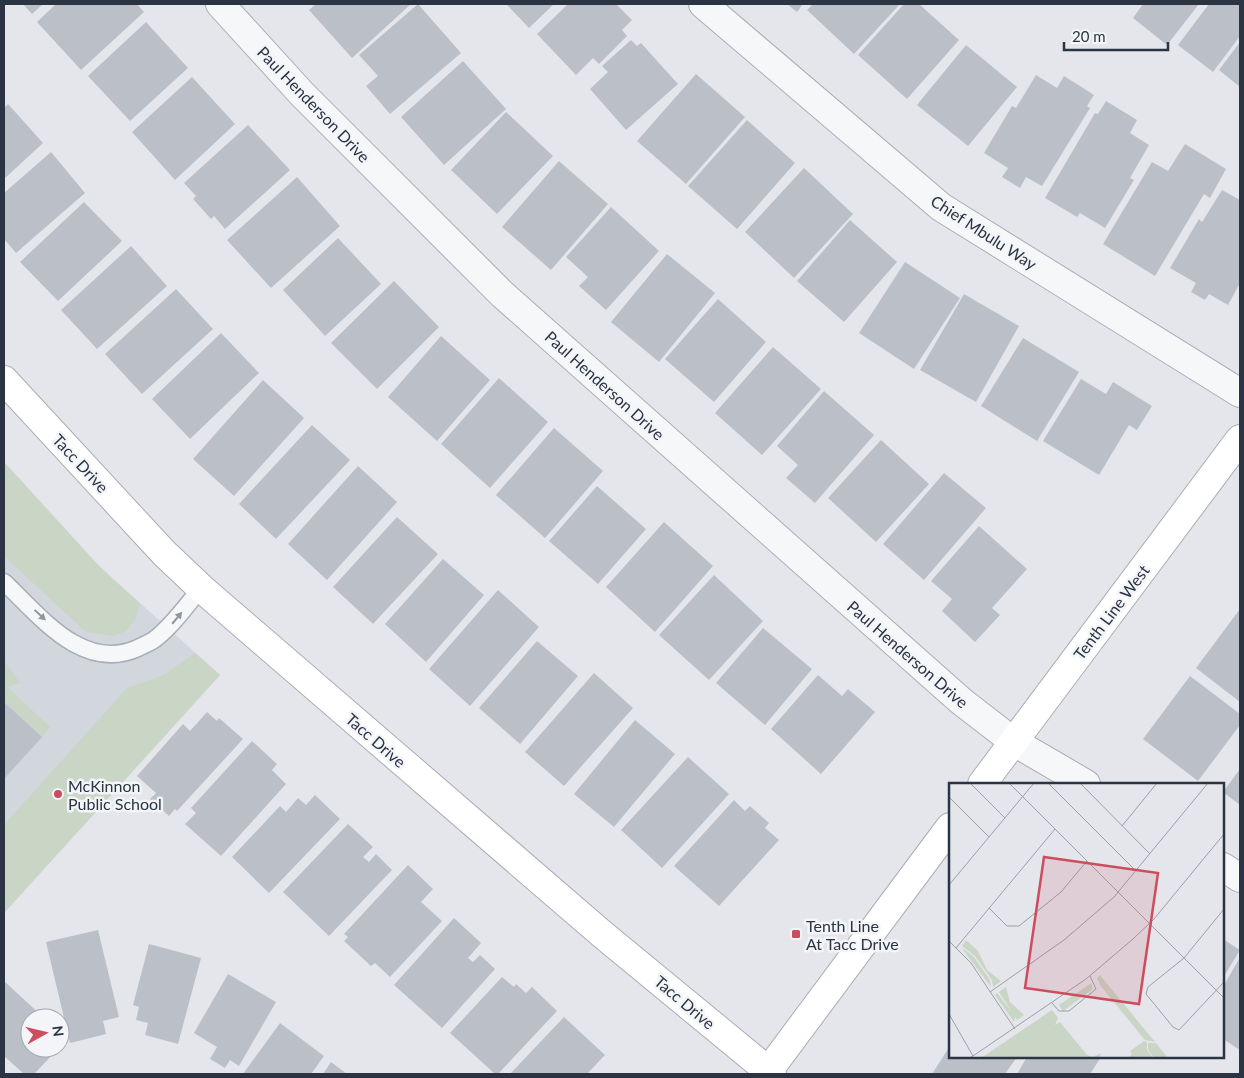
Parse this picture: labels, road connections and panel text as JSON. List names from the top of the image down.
{
  "streets": {
    "street": [
      "Paul Henderson Drive",
      "Chief Mbulu Way",
      "Tacc Drive",
      "Tenth Line West"
    ]
  },
  "crossings": [
    ["Paul Henderson Drive", "Tenth Line West"]
  ],
  "places": {
    "other": ["McKinnon Public School"],
    "transit": ["Tenth Line At Tacc Drive"]
  },
  "scale_bar": "20 m",
  "north": "right"
}
